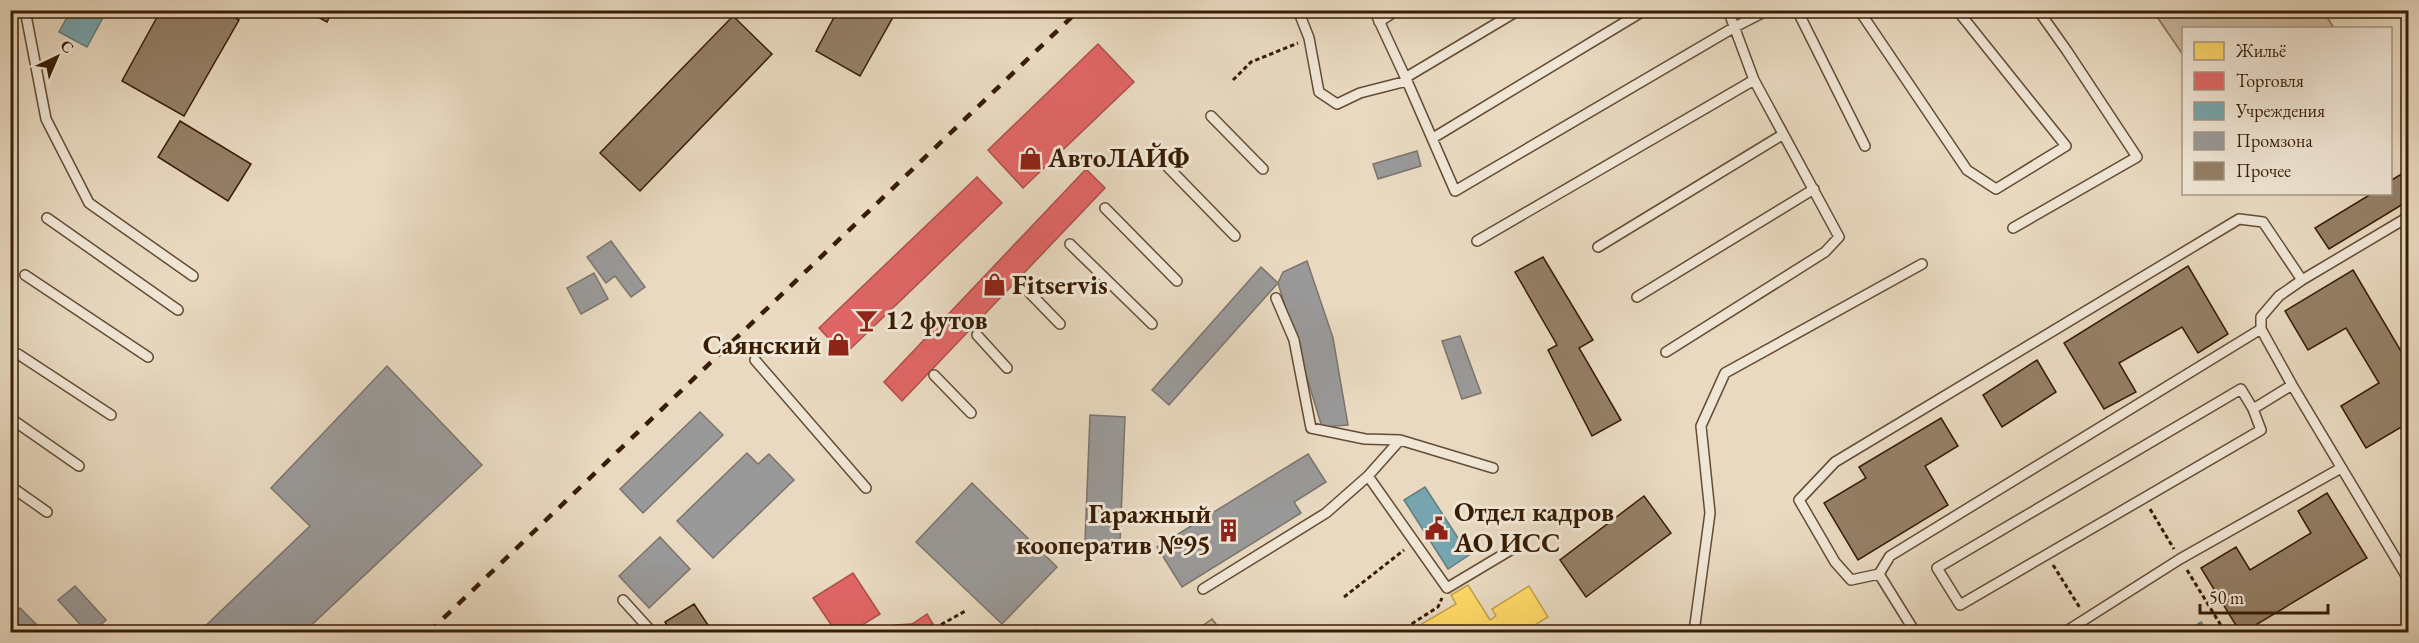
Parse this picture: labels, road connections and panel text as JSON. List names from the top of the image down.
{
  "places": {
    "shop": ["АвтоЛАЙФ", "Fitservis", "Саянский"],
    "bar": ["12 футов"],
    "public building": ["Отдел кадров АО ИСС"],
    "building": ["Гаражный кооператив №95"]
  },
  "legend": [
    "Жильё",
    "Торговля",
    "Учреждения",
    "Промзона",
    "Прочее"
  ],
  "scale_bar": "50 m",
  "north": "top right"
}
